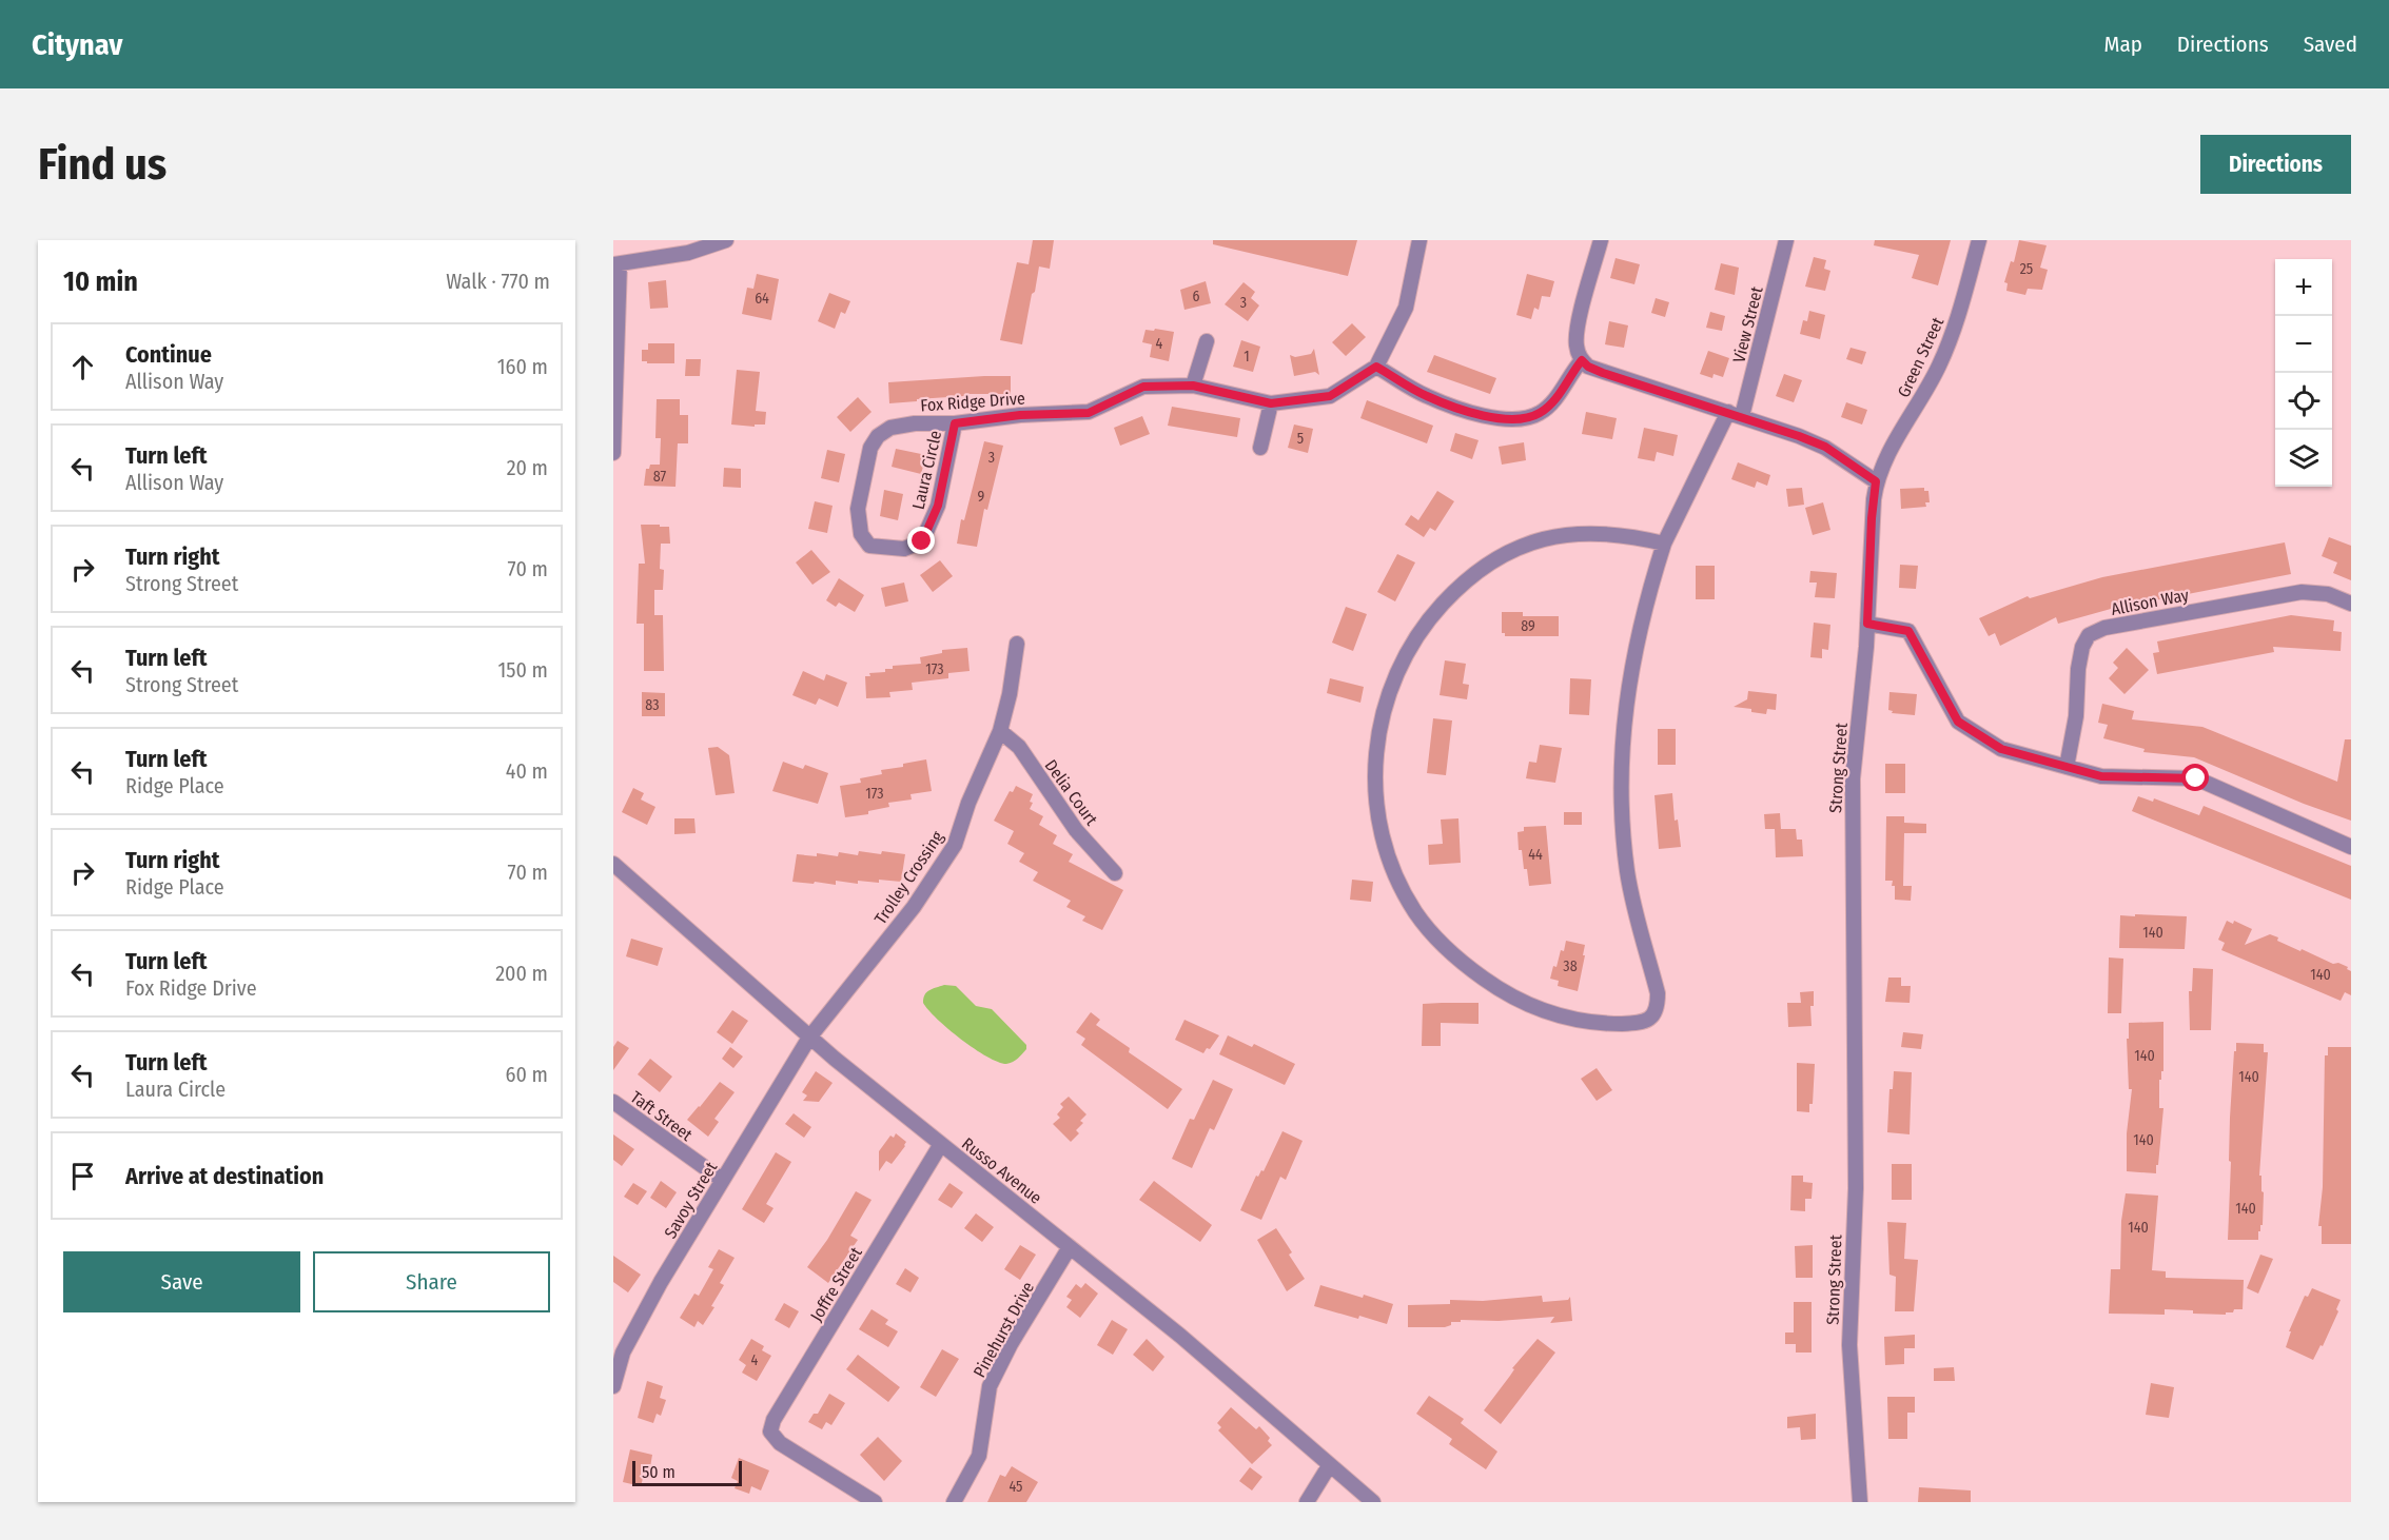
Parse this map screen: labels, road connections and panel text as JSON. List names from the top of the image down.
{
  "streets": {
    "street": [
      "View Street",
      "Green Street",
      "Fox Ridge Drive",
      "Laura Circle",
      "Allison Way",
      "Strong Street",
      "Delia Court",
      "Trolley Crossing",
      "Taft Street",
      "Russo Avenue",
      "Savoy Street",
      "Joffre Street",
      "Pinehurst Drive"
    ]
  },
  "crossings": [
    ["Green Street", "Strong Street"],
    ["Fox Ridge Drive", "Laura Circle"],
    ["Delia Court", "Trolley Crossing"],
    ["Trolley Crossing", "Russo Avenue"],
    ["Trolley Crossing", "Savoy Street"],
    ["Taft Street", "Savoy Street"],
    ["Russo Avenue", "Savoy Street"],
    ["Russo Avenue", "Joffre Street"],
    ["Russo Avenue", "Pinehurst Drive"]
  ],
  "house_numbers": [
    "25",
    "6",
    "64",
    "3",
    "4",
    "1",
    "5",
    "3",
    "87",
    "9",
    "89",
    "173",
    "83",
    "173",
    "44",
    "140",
    "38",
    "140",
    "140",
    "140",
    "140",
    "140",
    "140",
    "4",
    "45"
  ],
  "scale_bar": "50 m",
  "page": {
    "header": "Citynav",
    "nav": ["Map", "Directions", "Saved"],
    "buttons": [
      "Directions",
      ["Save", "Share"]
    ],
    "title": "Find us",
    "heading": ["10 min", "Walk · 770 m"],
    "map_buttons": ["+", "−"],
    "list": [
      ["Continue", "Allison Way", "160 m"],
      ["Turn left", "Allison Way", "20 m"],
      ["Turn right", "Strong Street", "70 m"],
      ["Turn left", "Strong Street", "150 m"],
      ["Turn left", "Ridge Place", "40 m"],
      ["Turn right", "Ridge Place", "70 m"],
      ["Turn left", "Fox Ridge Drive", "200 m"],
      ["Turn left", "Laura Circle", "60 m"],
      "Arrive at destination"
    ],
    "scale": "50 m"
  }
}
